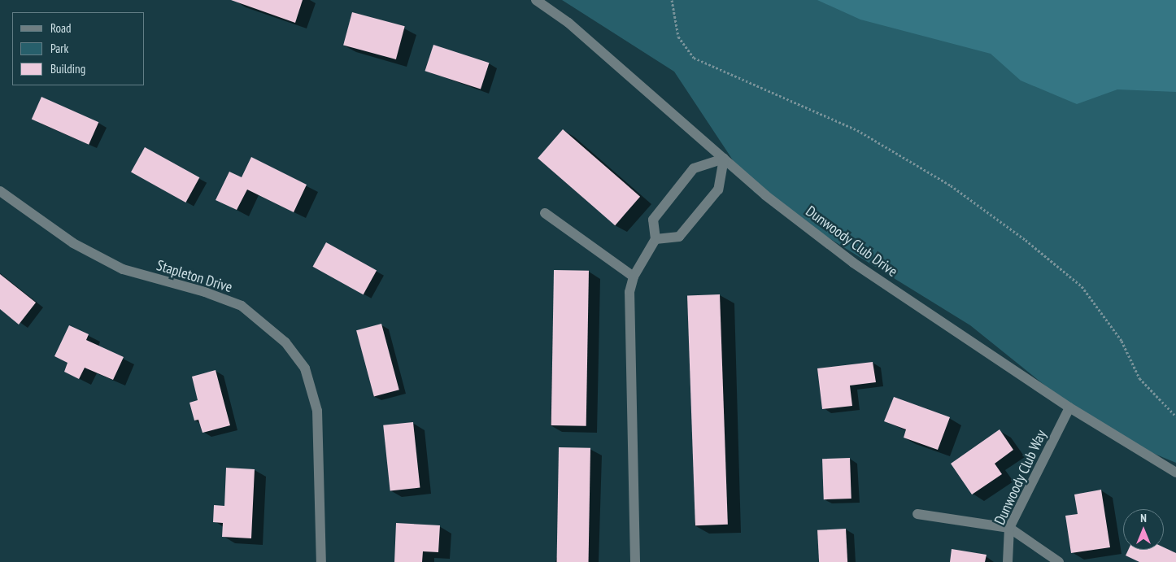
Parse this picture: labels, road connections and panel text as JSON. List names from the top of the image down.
{
  "streets": {
    "street": ["Dunwoody Club Drive", "Stapleton Drive", "Dunwoody Club Way"]
  },
  "crossings": [
    ["Dunwoody Club Drive", "Dunwoody Club Way"]
  ],
  "legend": ["Road", "Park", "Building"],
  "north": "top"
}
